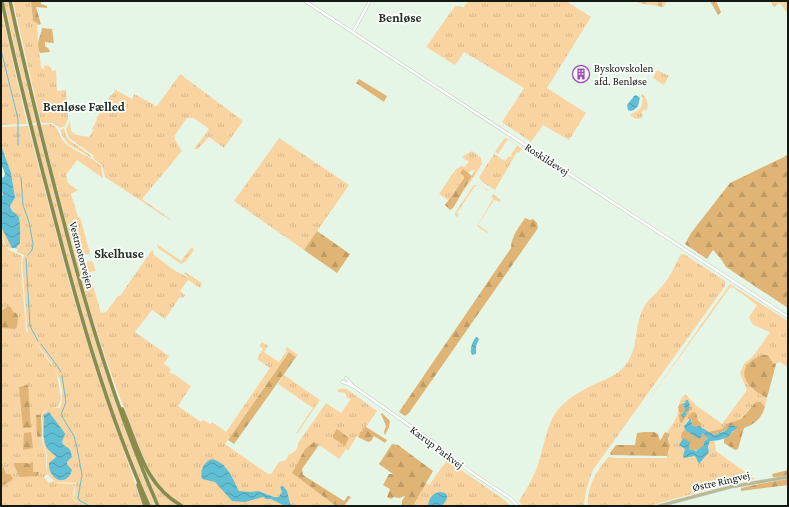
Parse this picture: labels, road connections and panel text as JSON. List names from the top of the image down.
{
  "streets": {
    "highway": ["Vestmotorvejen"],
    "main road": ["Østre Ringvej"],
    "street": ["Roskildevej", "Kærup Parkvej"]
  },
  "districts": ["Benløse", "Benløse Fælled", "Skelhuse"],
  "places": {
    "building": ["Byskovskolen afd. Benløse"]
  }
}
